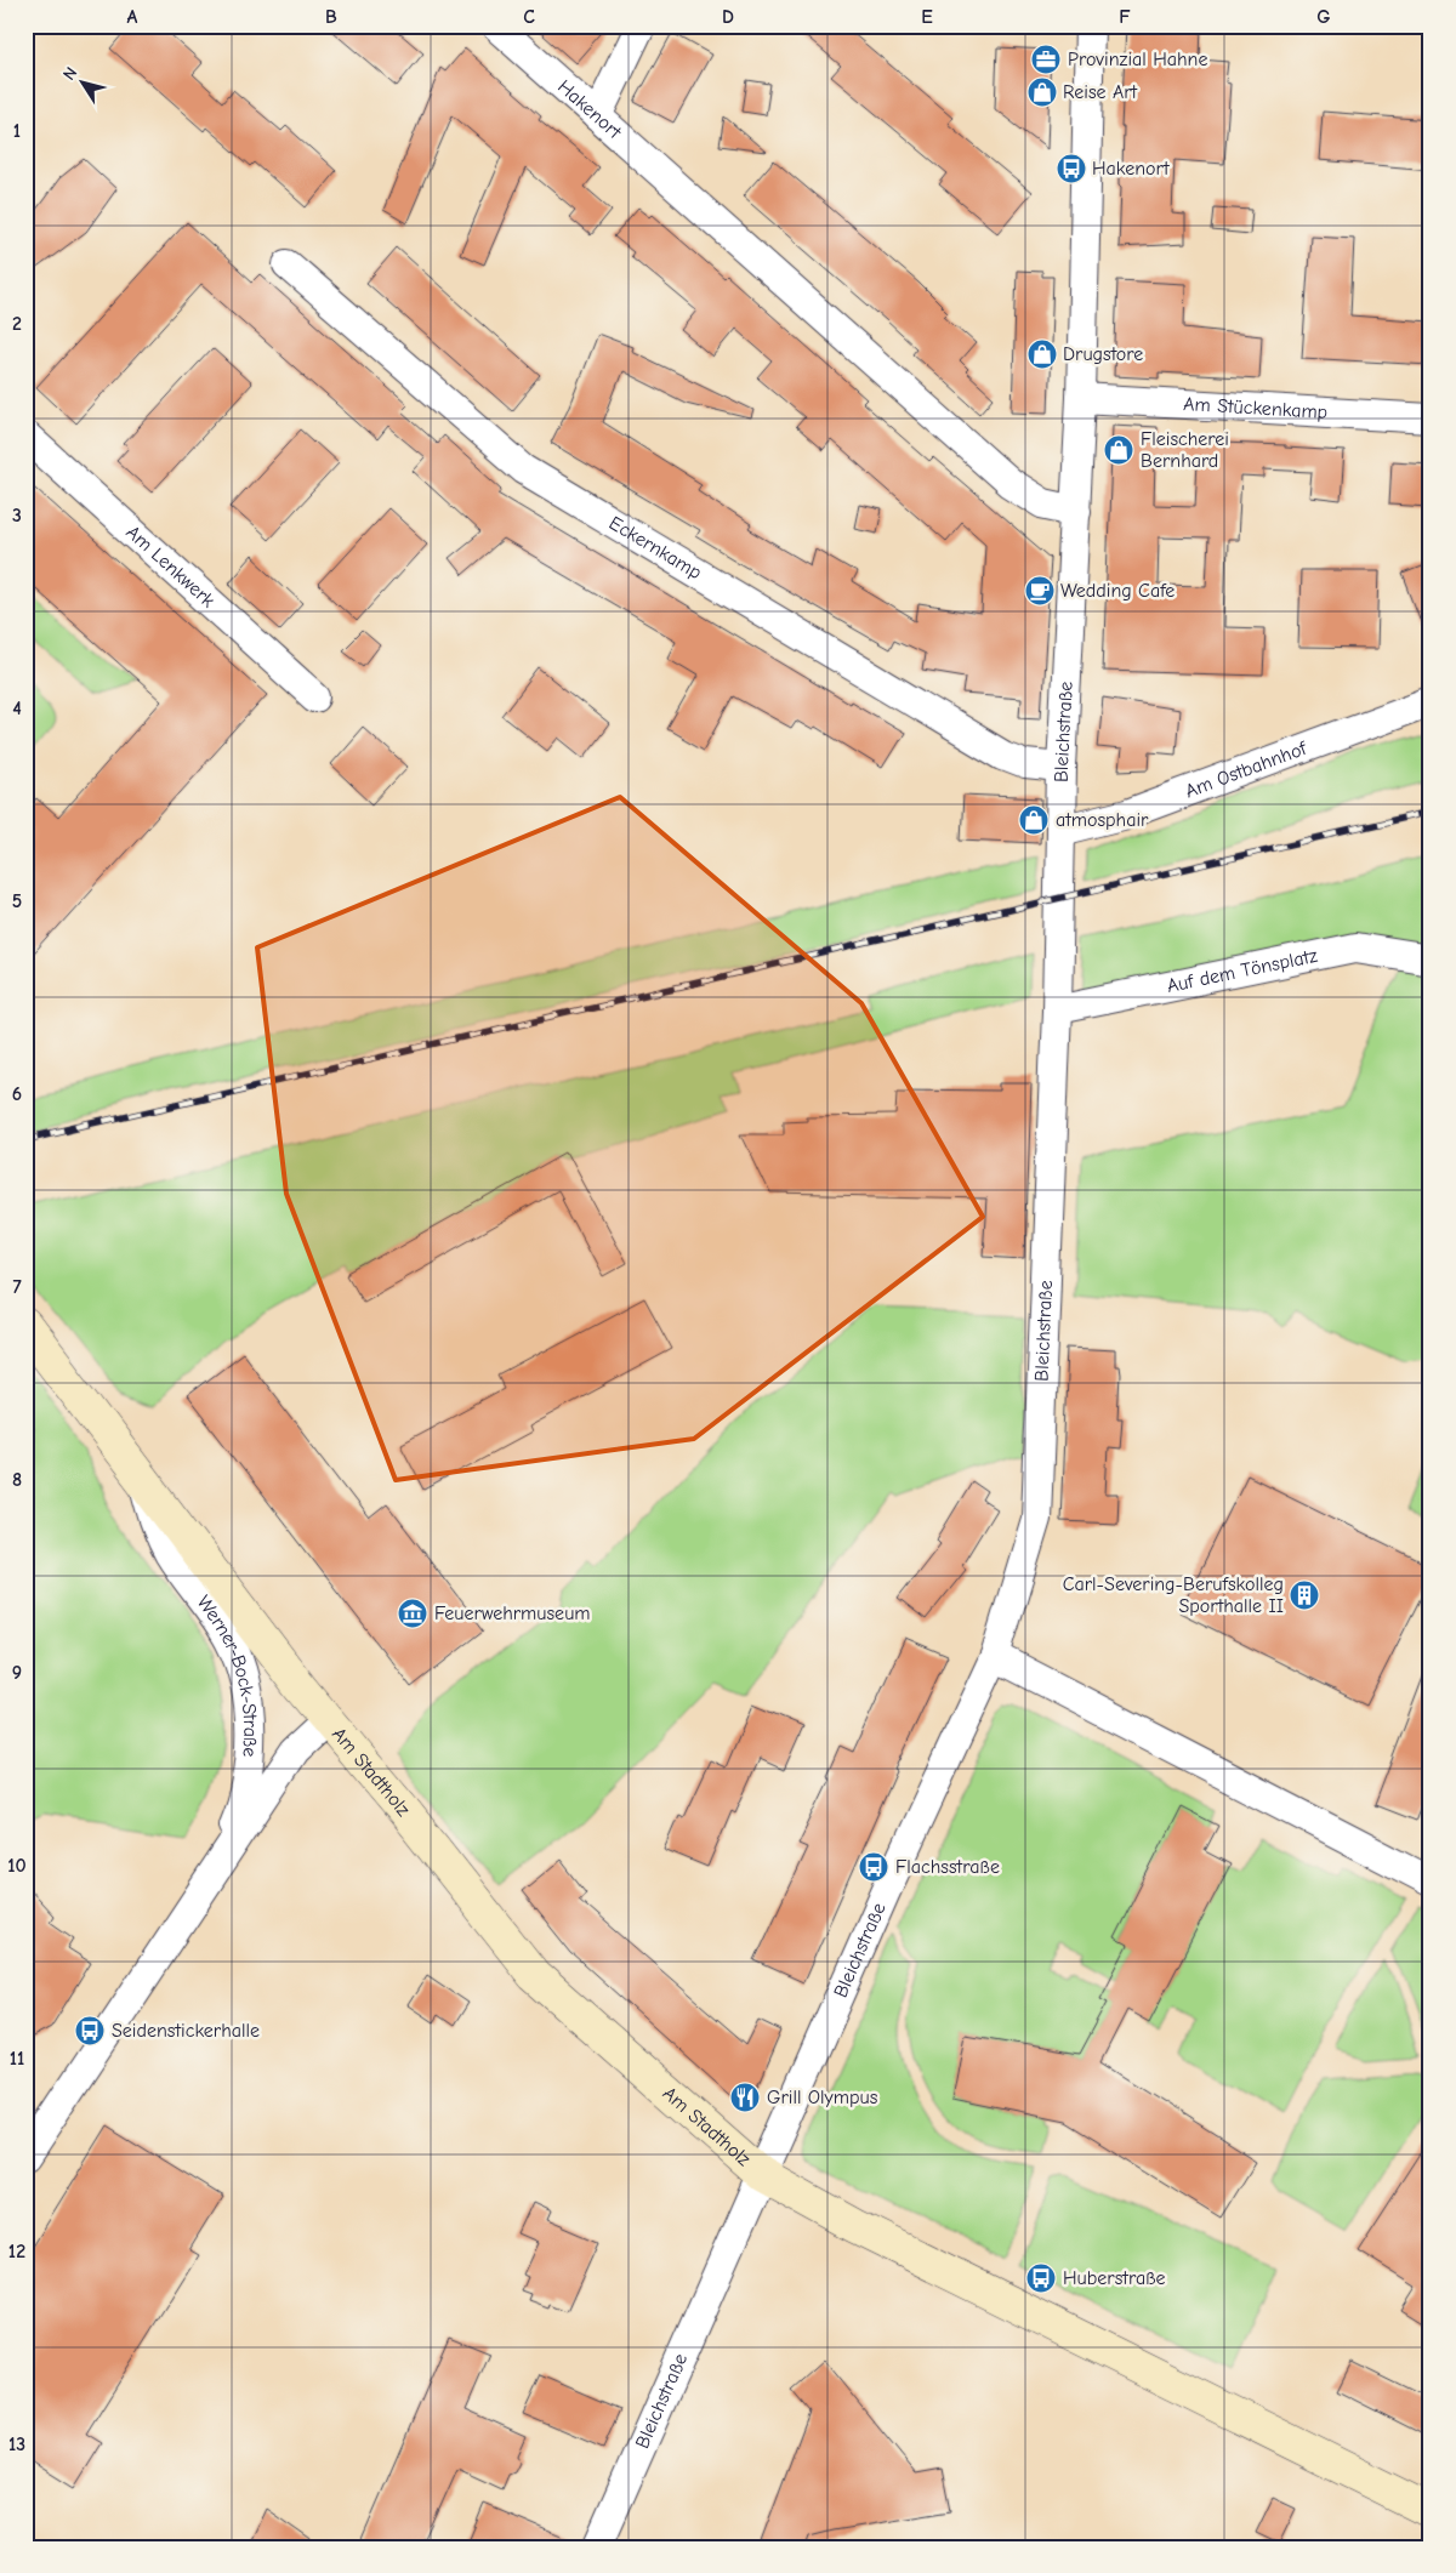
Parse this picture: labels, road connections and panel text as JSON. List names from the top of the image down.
{
  "streets": {
    "main road": ["Am Stadtholz"],
    "street": [
      "Hakenort",
      "Am Stückenkamp",
      "Eckernkamp",
      "Am Lenkwerk",
      "Bleichstraße",
      "Am Ostbahnhof",
      "Auf dem Tönsplatz",
      "Werner-Bock-Straße"
    ]
  },
  "crossings": [
    ["Hakenort", "Bleichstraße"],
    ["Am Stückenkamp", "Bleichstraße"],
    ["Eckernkamp", "Bleichstraße"],
    ["Bleichstraße", "Am Ostbahnhof"],
    ["Bleichstraße", "Auf dem Tönsplatz"],
    ["Bleichstraße", "Am Stadtholz"],
    ["Werner-Bock-Straße", "Am Stadtholz"]
  ],
  "places": {
    "office": ["Provinzial Hahne"],
    "shop": [
      "Reise Art",
      "Drugstore",
      "Fleischerei Bernhard",
      "atmosphair"
    ],
    "bus stop": [
      "Hakenort",
      "Flachsstraße",
      "Seidenstickerhalle",
      "Huberstraße"
    ],
    "cafe": ["Wedding Cafe"],
    "building": ["Carl-Severing-Berufskolleg Sporthalle II"],
    "museum": ["Feuerwehrmuseum"],
    "restaurant": ["Grill Olympus"]
  },
  "north": "top left",
  "grid": {
    "columns": [
      "A",
      "B",
      "C",
      "D",
      "E",
      "F",
      "G"
    ],
    "rows": [
      "1",
      "2",
      "3",
      "4",
      "5",
      "6",
      "7",
      "8",
      "9",
      "10",
      "11",
      "12",
      "13"
    ]
  }
}
